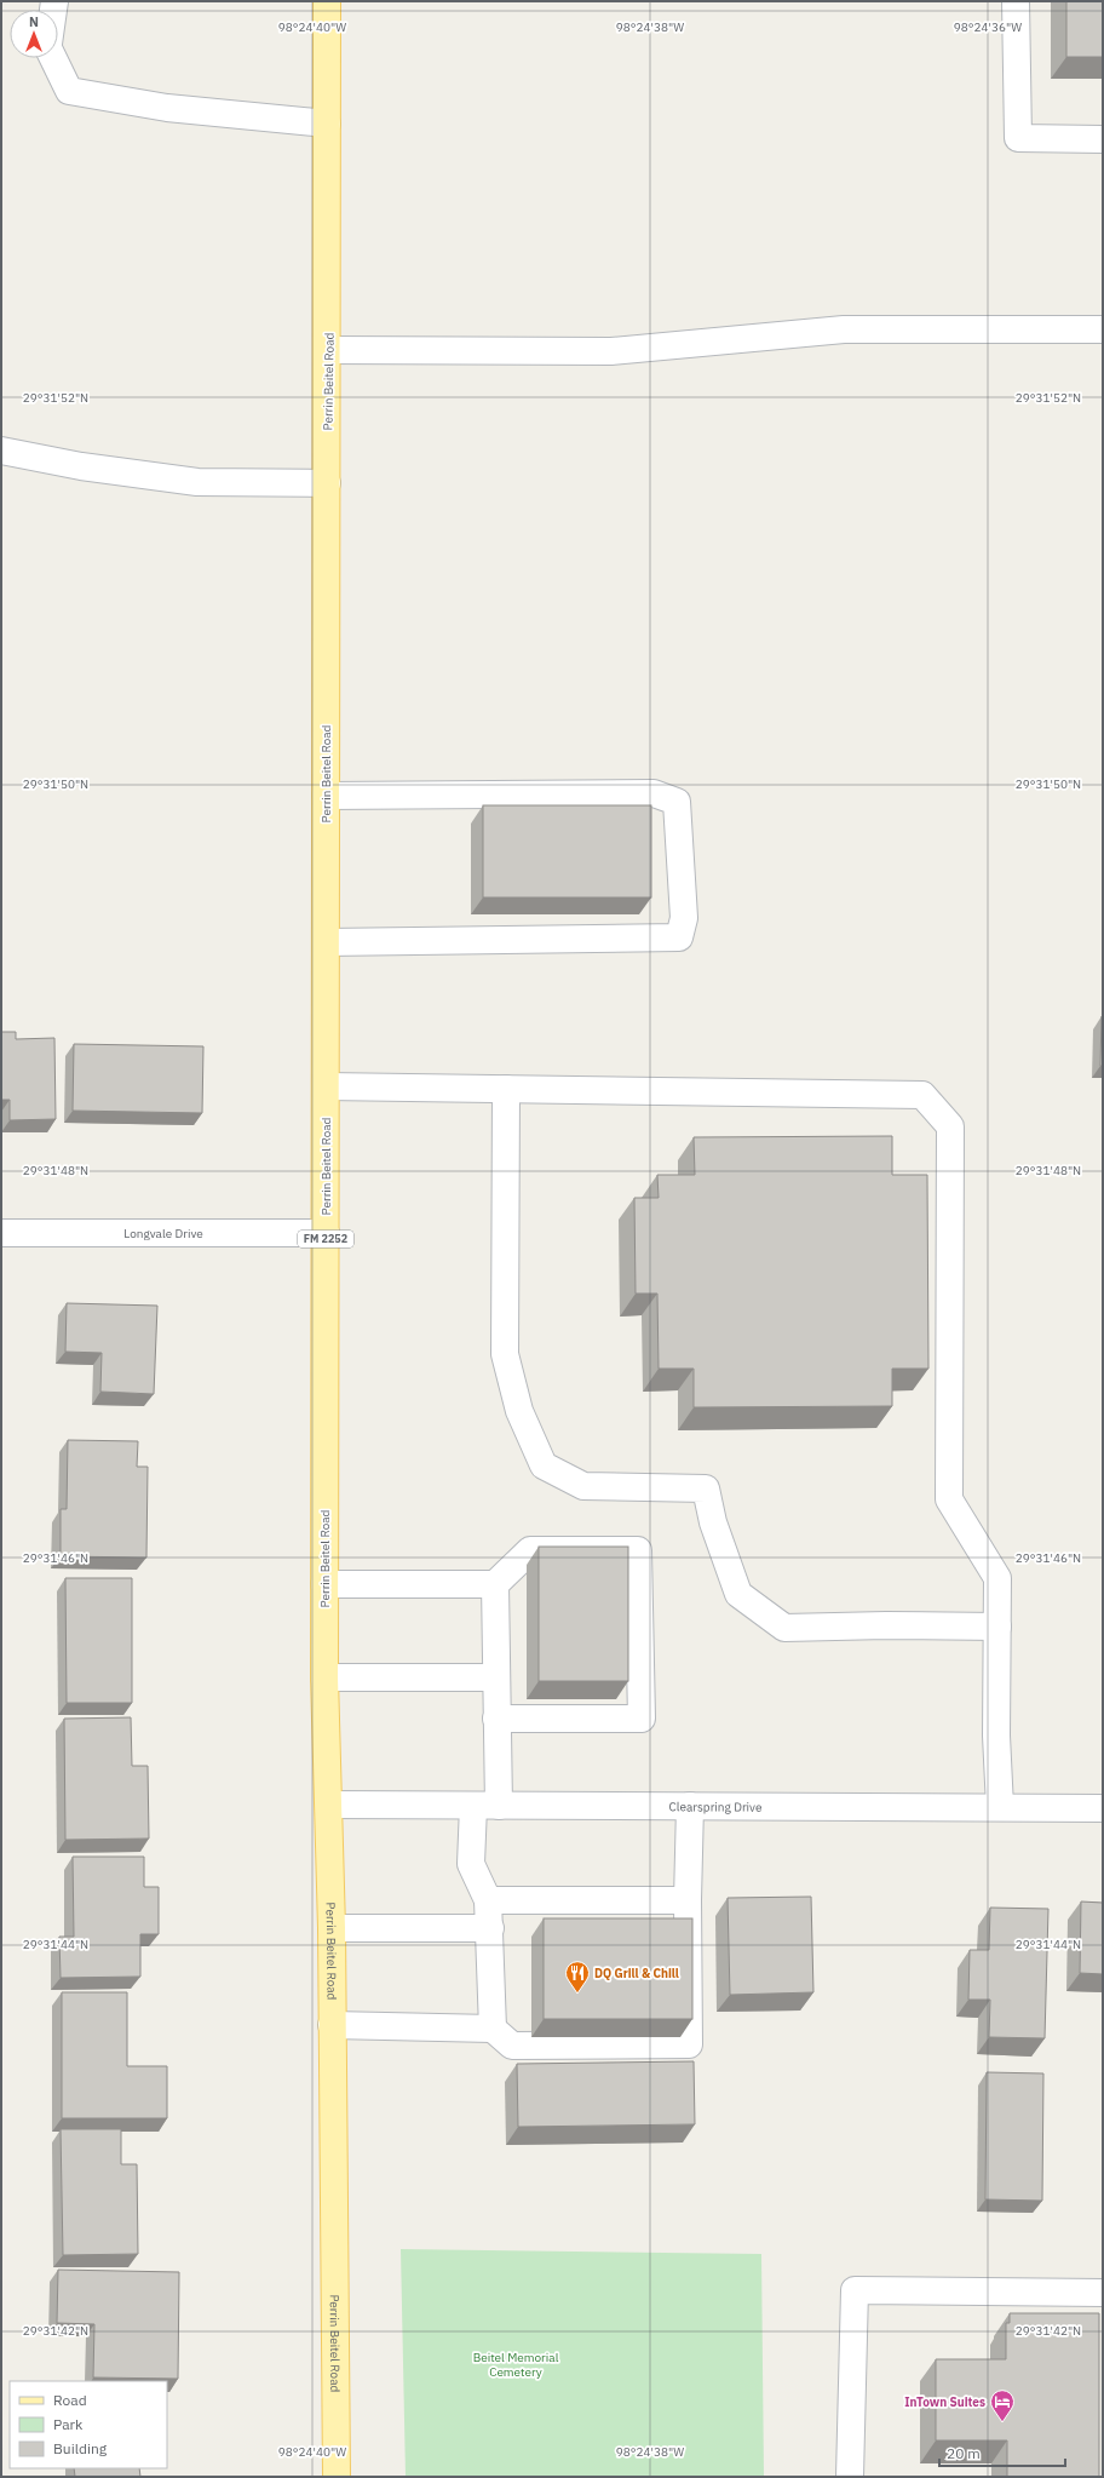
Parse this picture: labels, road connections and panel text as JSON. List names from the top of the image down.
{
  "streets": {
    "main road": ["Perrin Beitel Road", "FM 2252"],
    "street": ["Longvale Drive", "Clearspring Drive"]
  },
  "crossings": [
    ["Perrin Beitel Road", "Longvale Drive"],
    ["Perrin Beitel Road", "Clearspring Drive"]
  ],
  "parks": ["Beitel Memorial Cemetery"],
  "places": {
    "restaurant": ["DQ Grill & Chill"],
    "hotel": ["InTown Suites"]
  },
  "legend": ["Road", "Park", "Building"],
  "scale_bar": "20 m",
  "north": "top",
  "coordinates": [
    "98°24'40\"W",
    "98°24'38\"W",
    "98°24'36\"W",
    "29°31'52\"N",
    "29°31'50\"N",
    "29°31'48\"N",
    "29°31'46\"N",
    "29°31'44\"N",
    "29°31'42\"N"
  ]
}
